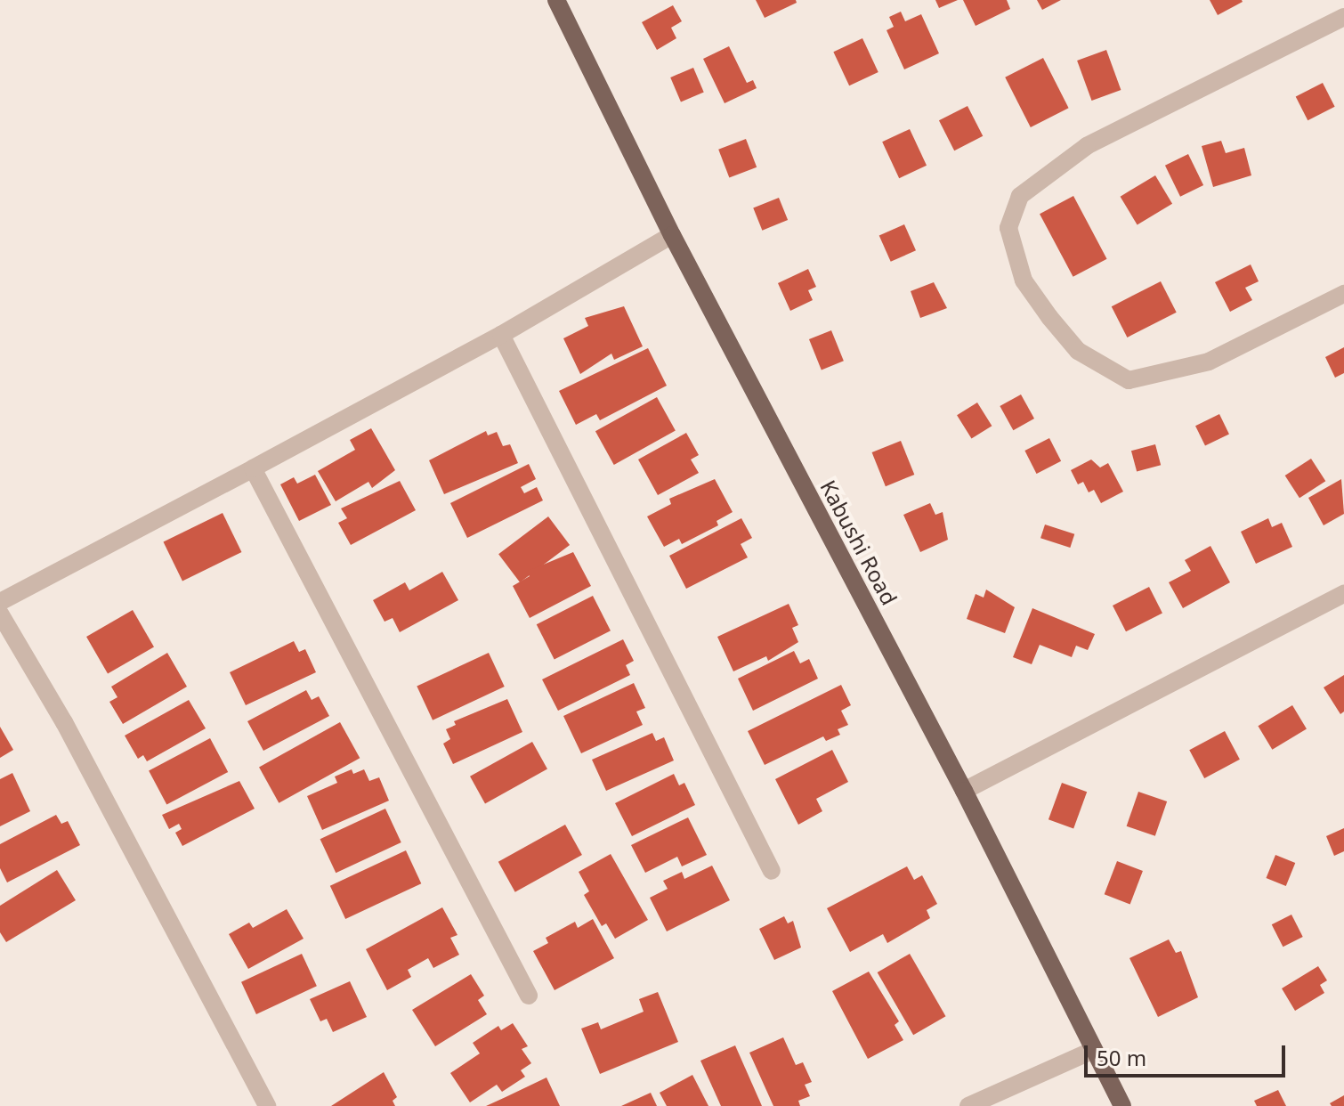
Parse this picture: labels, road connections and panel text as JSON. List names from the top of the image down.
{
  "streets": {
    "main road": ["Kabushi Road"]
  },
  "scale_bar": "50 m"
}
